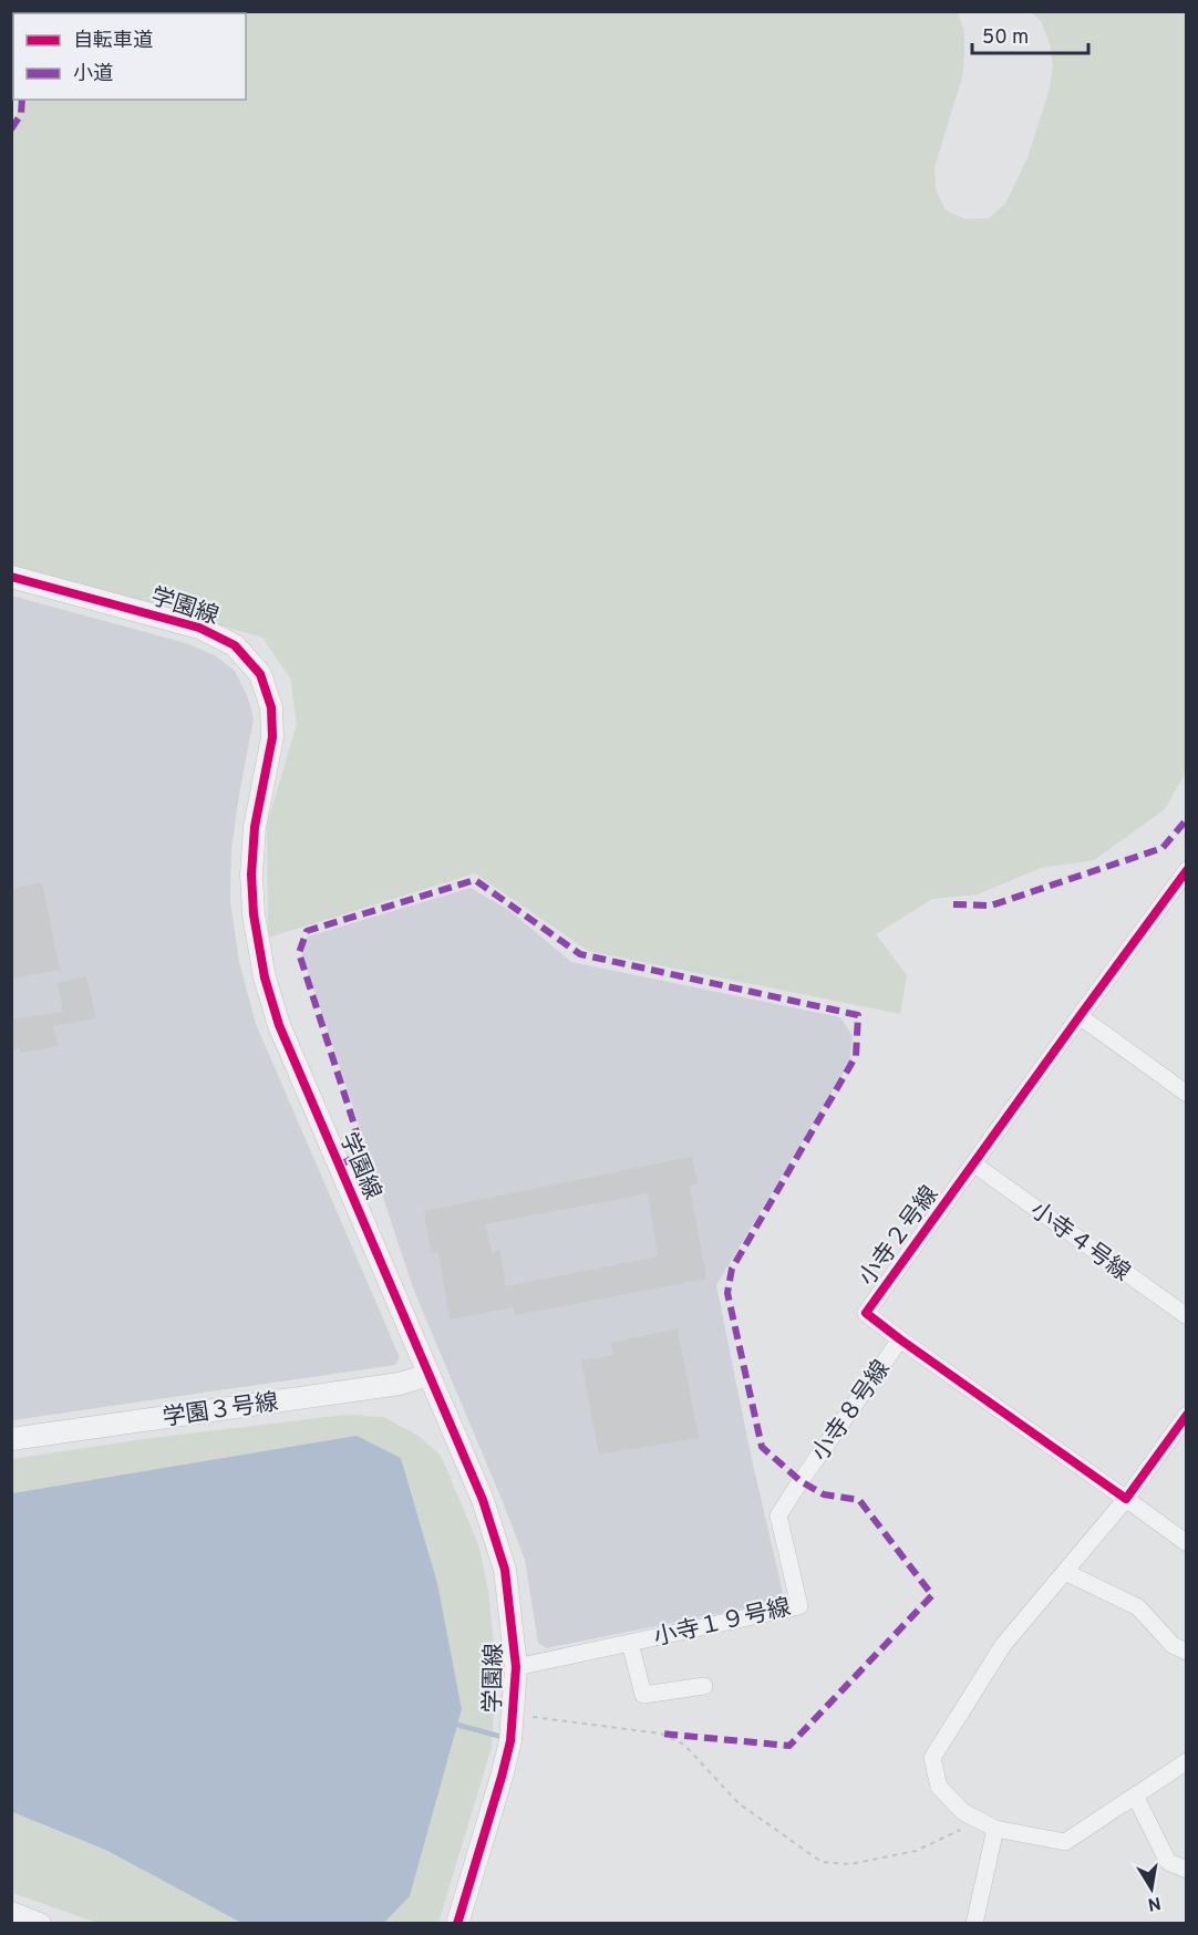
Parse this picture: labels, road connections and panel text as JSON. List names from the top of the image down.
{
  "streets": {
    "street": [
      "学園線",
      "小寺２号線",
      "小寺４号線",
      "学園３号線",
      "小寺８号線",
      "小寺１９号線"
    ]
  },
  "crossings": [
    ["学園線", "学園３号線"],
    ["学園線", "小寺１９号線"],
    ["小寺２号線", "小寺４号線"],
    ["小寺２号線", "小寺８号線"],
    ["小寺８号線", "小寺１９号線"]
  ],
  "legend": ["自転車道", "小道"],
  "scale_bar": "50 m",
  "north": "bottom"
}
